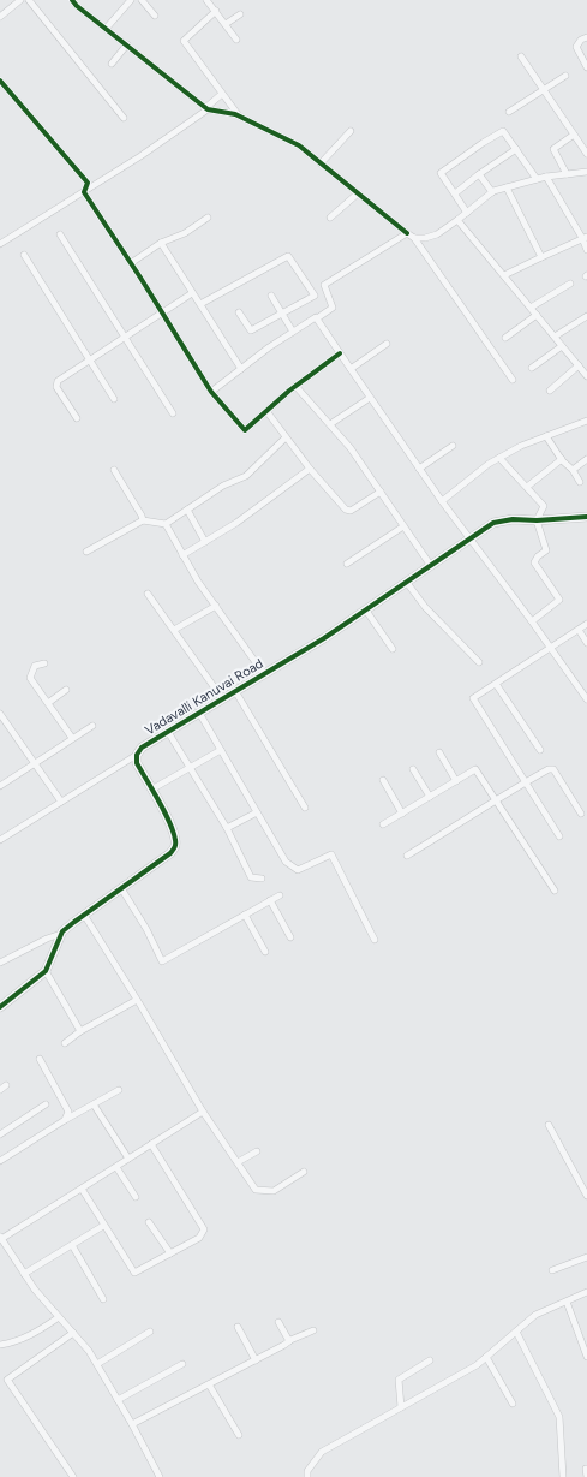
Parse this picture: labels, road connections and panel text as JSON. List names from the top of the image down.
{
  "streets": {
    "street": ["Vadavalli Kanuvai Road"]
  }
}
